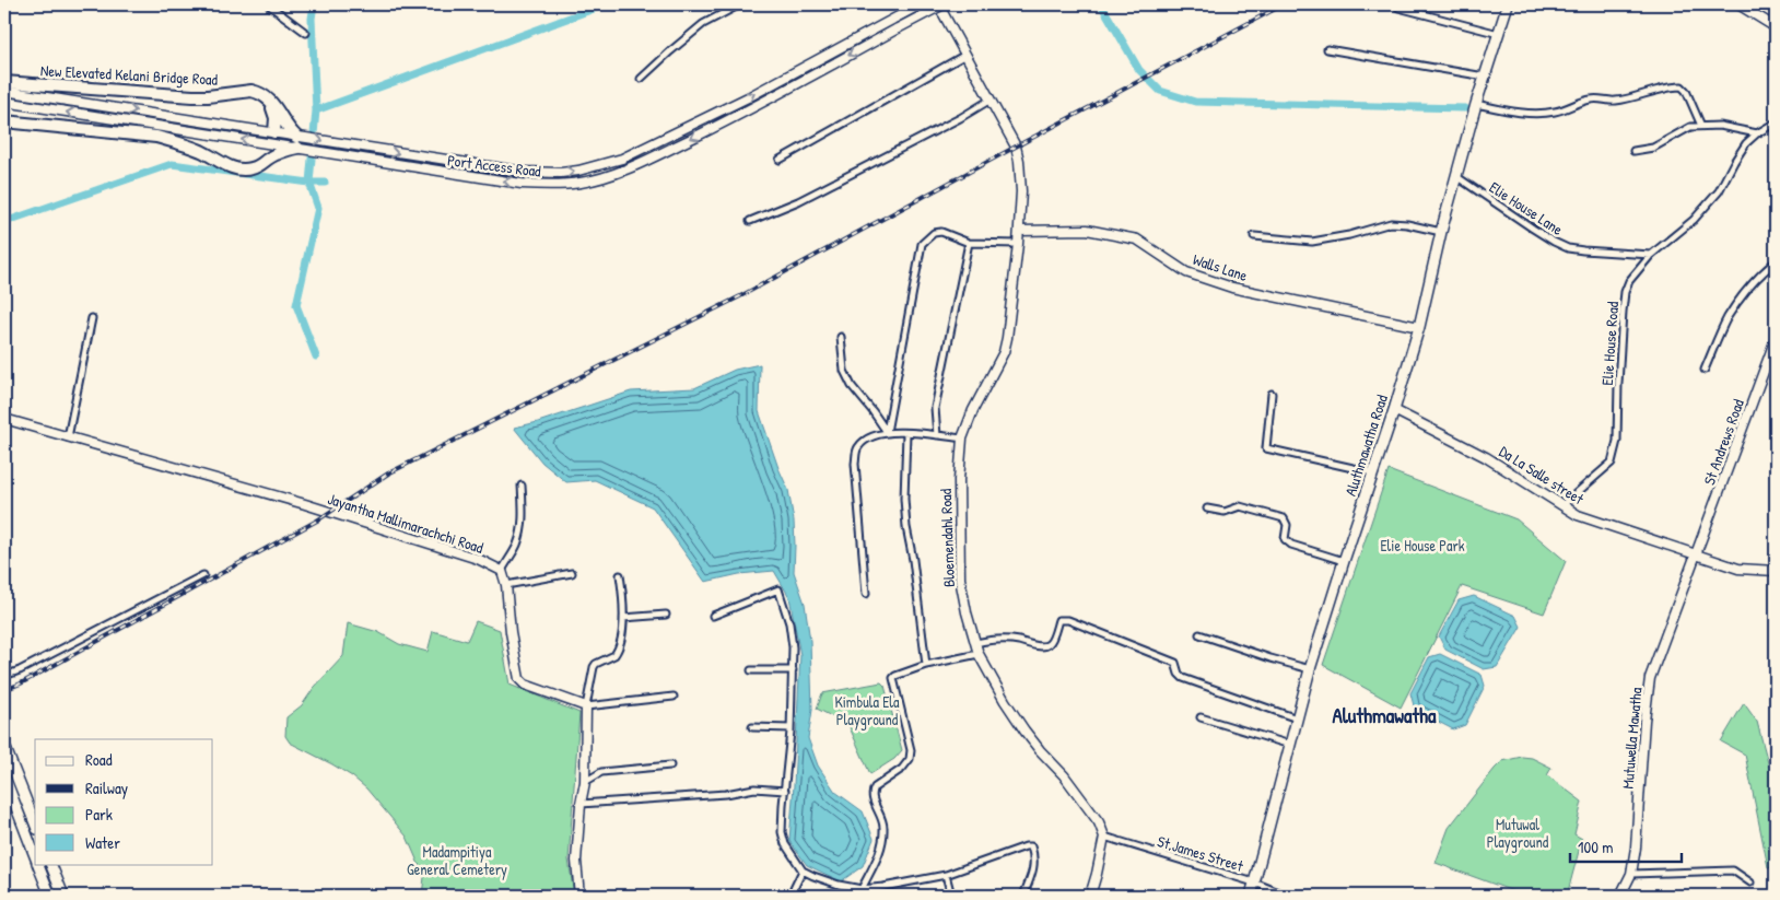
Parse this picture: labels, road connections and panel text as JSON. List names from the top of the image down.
{
  "streets": {
    "highway": ["New Elevated Kelani Bridge Road"],
    "main road": [
      "Port Access Road",
      "Walls Lane",
      "St Andrews Road",
      "Aluthmawatha Road",
      "Da La Salle street",
      "Jayantha Mallimarachchi Road",
      "Bloemendahl Road",
      "Mutuwella Mawatha"
    ],
    "street": ["Elie House Lane", "Elie House Road", "St.James Street"]
  },
  "crossings": [
    ["Elie House Lane", "Elie House Road"],
    ["Elie House Lane", "Aluthmawatha Road"],
    ["Walls Lane", "Aluthmawatha Road"],
    ["Walls Lane", "Bloemendahl Road"],
    ["Elie House Road", "Da La Salle street"],
    ["St Andrews Road", "Da La Salle street"],
    ["St Andrews Road", "Mutuwella Mawatha"],
    ["Aluthmawatha Road", "Da La Salle street"],
    ["Aluthmawatha Road", "St.James Street"],
    ["Da La Salle street", "Mutuwella Mawatha"],
    ["Bloemendahl Road", "St.James Street"]
  ],
  "districts": ["Aluthmawatha"],
  "parks": [
    "Elie House Park",
    "Kimbula Ela Playground",
    "Mutuwal Playground",
    "Madampitiya General Cemetery"
  ],
  "legend": [
    "Road",
    "Railway",
    "Park",
    "Water"
  ],
  "scale_bar": "100 m"
}
